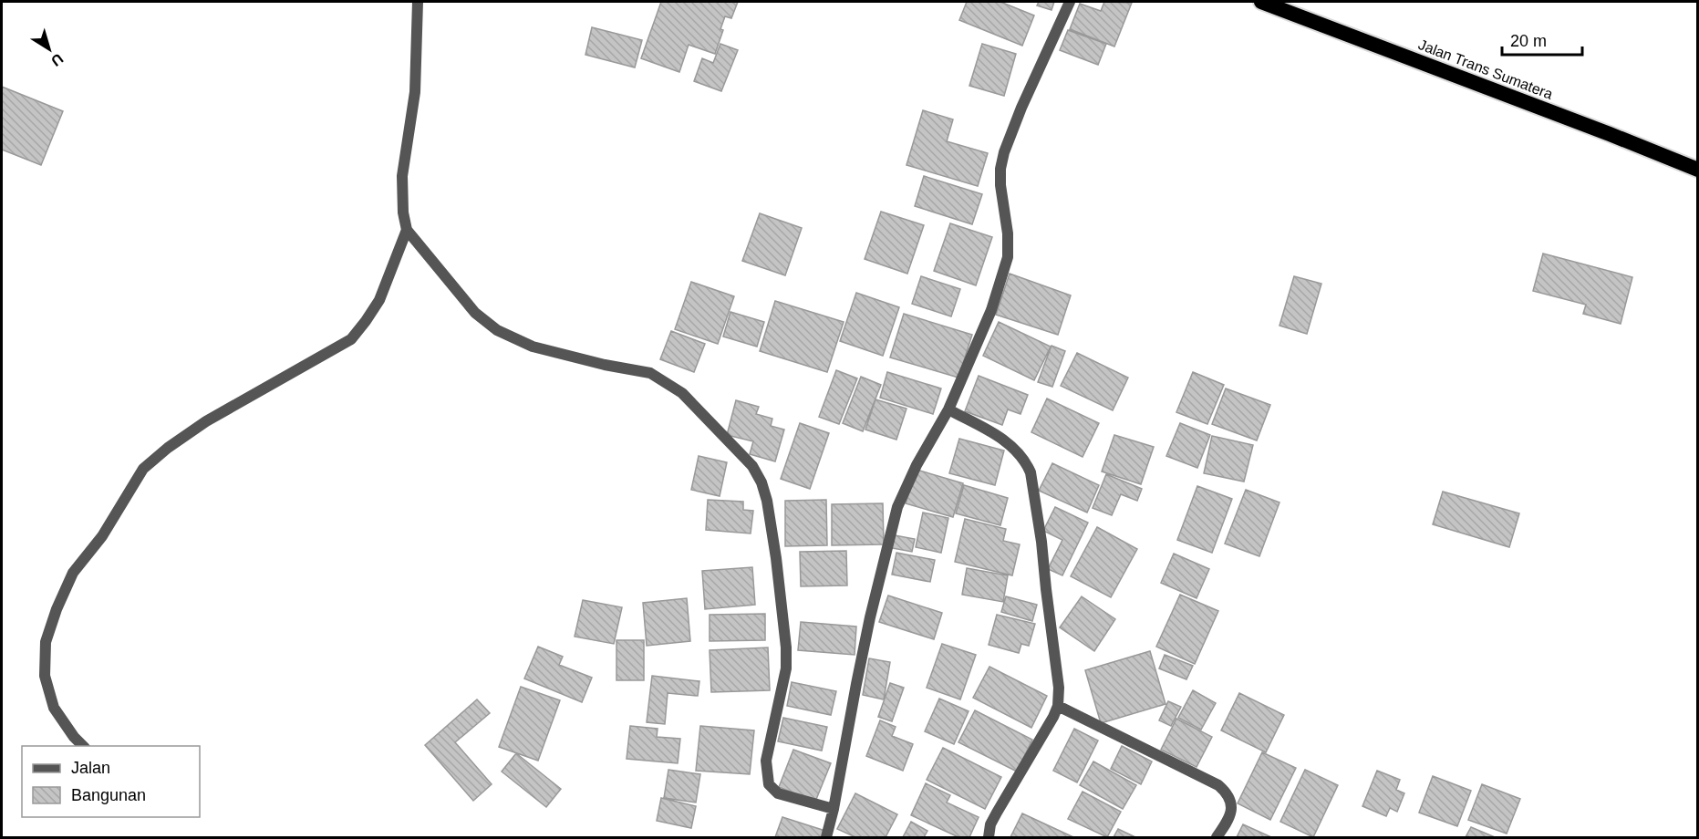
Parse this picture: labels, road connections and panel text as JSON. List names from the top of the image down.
{
  "streets": {
    "highway": ["Jalan Trans Sumatera"]
  },
  "legend": ["Jalan", "Bangunan"],
  "scale_bar": "20 m",
  "north": "bottom right"
}
